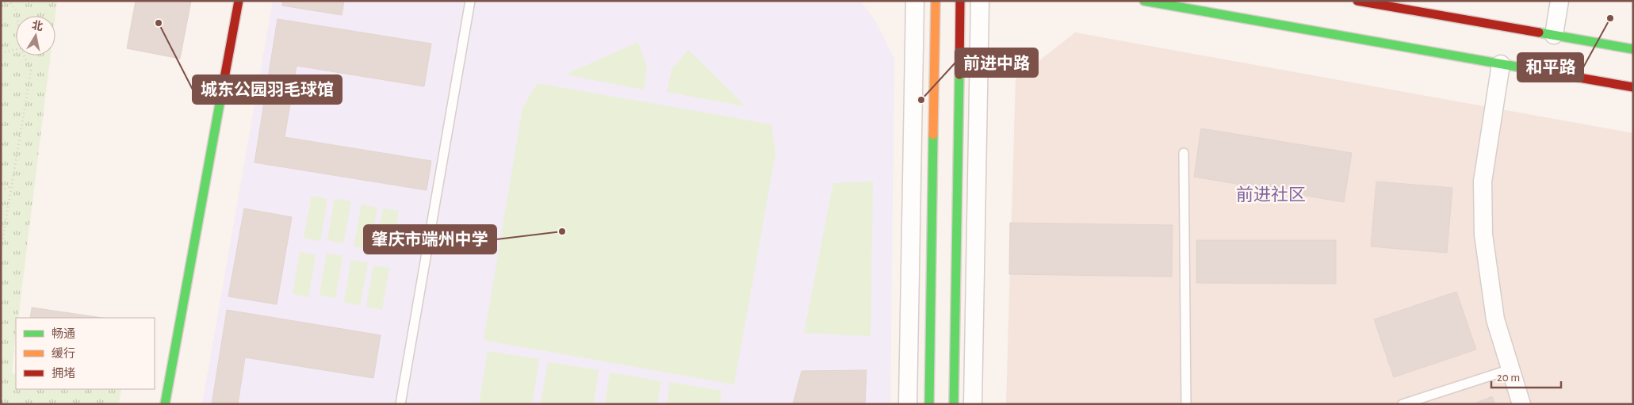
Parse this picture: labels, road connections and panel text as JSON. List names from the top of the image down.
{
  "districts": ["前进社区"],
  "places": [
    "和平路",
    "城东公园羽毛球馆",
    "前进中路",
    "肇庆市端州中学"
  ],
  "legend": ["畅通", "缓行", "拥堵"],
  "scale_bar": "20 m",
  "north": "top"
}
